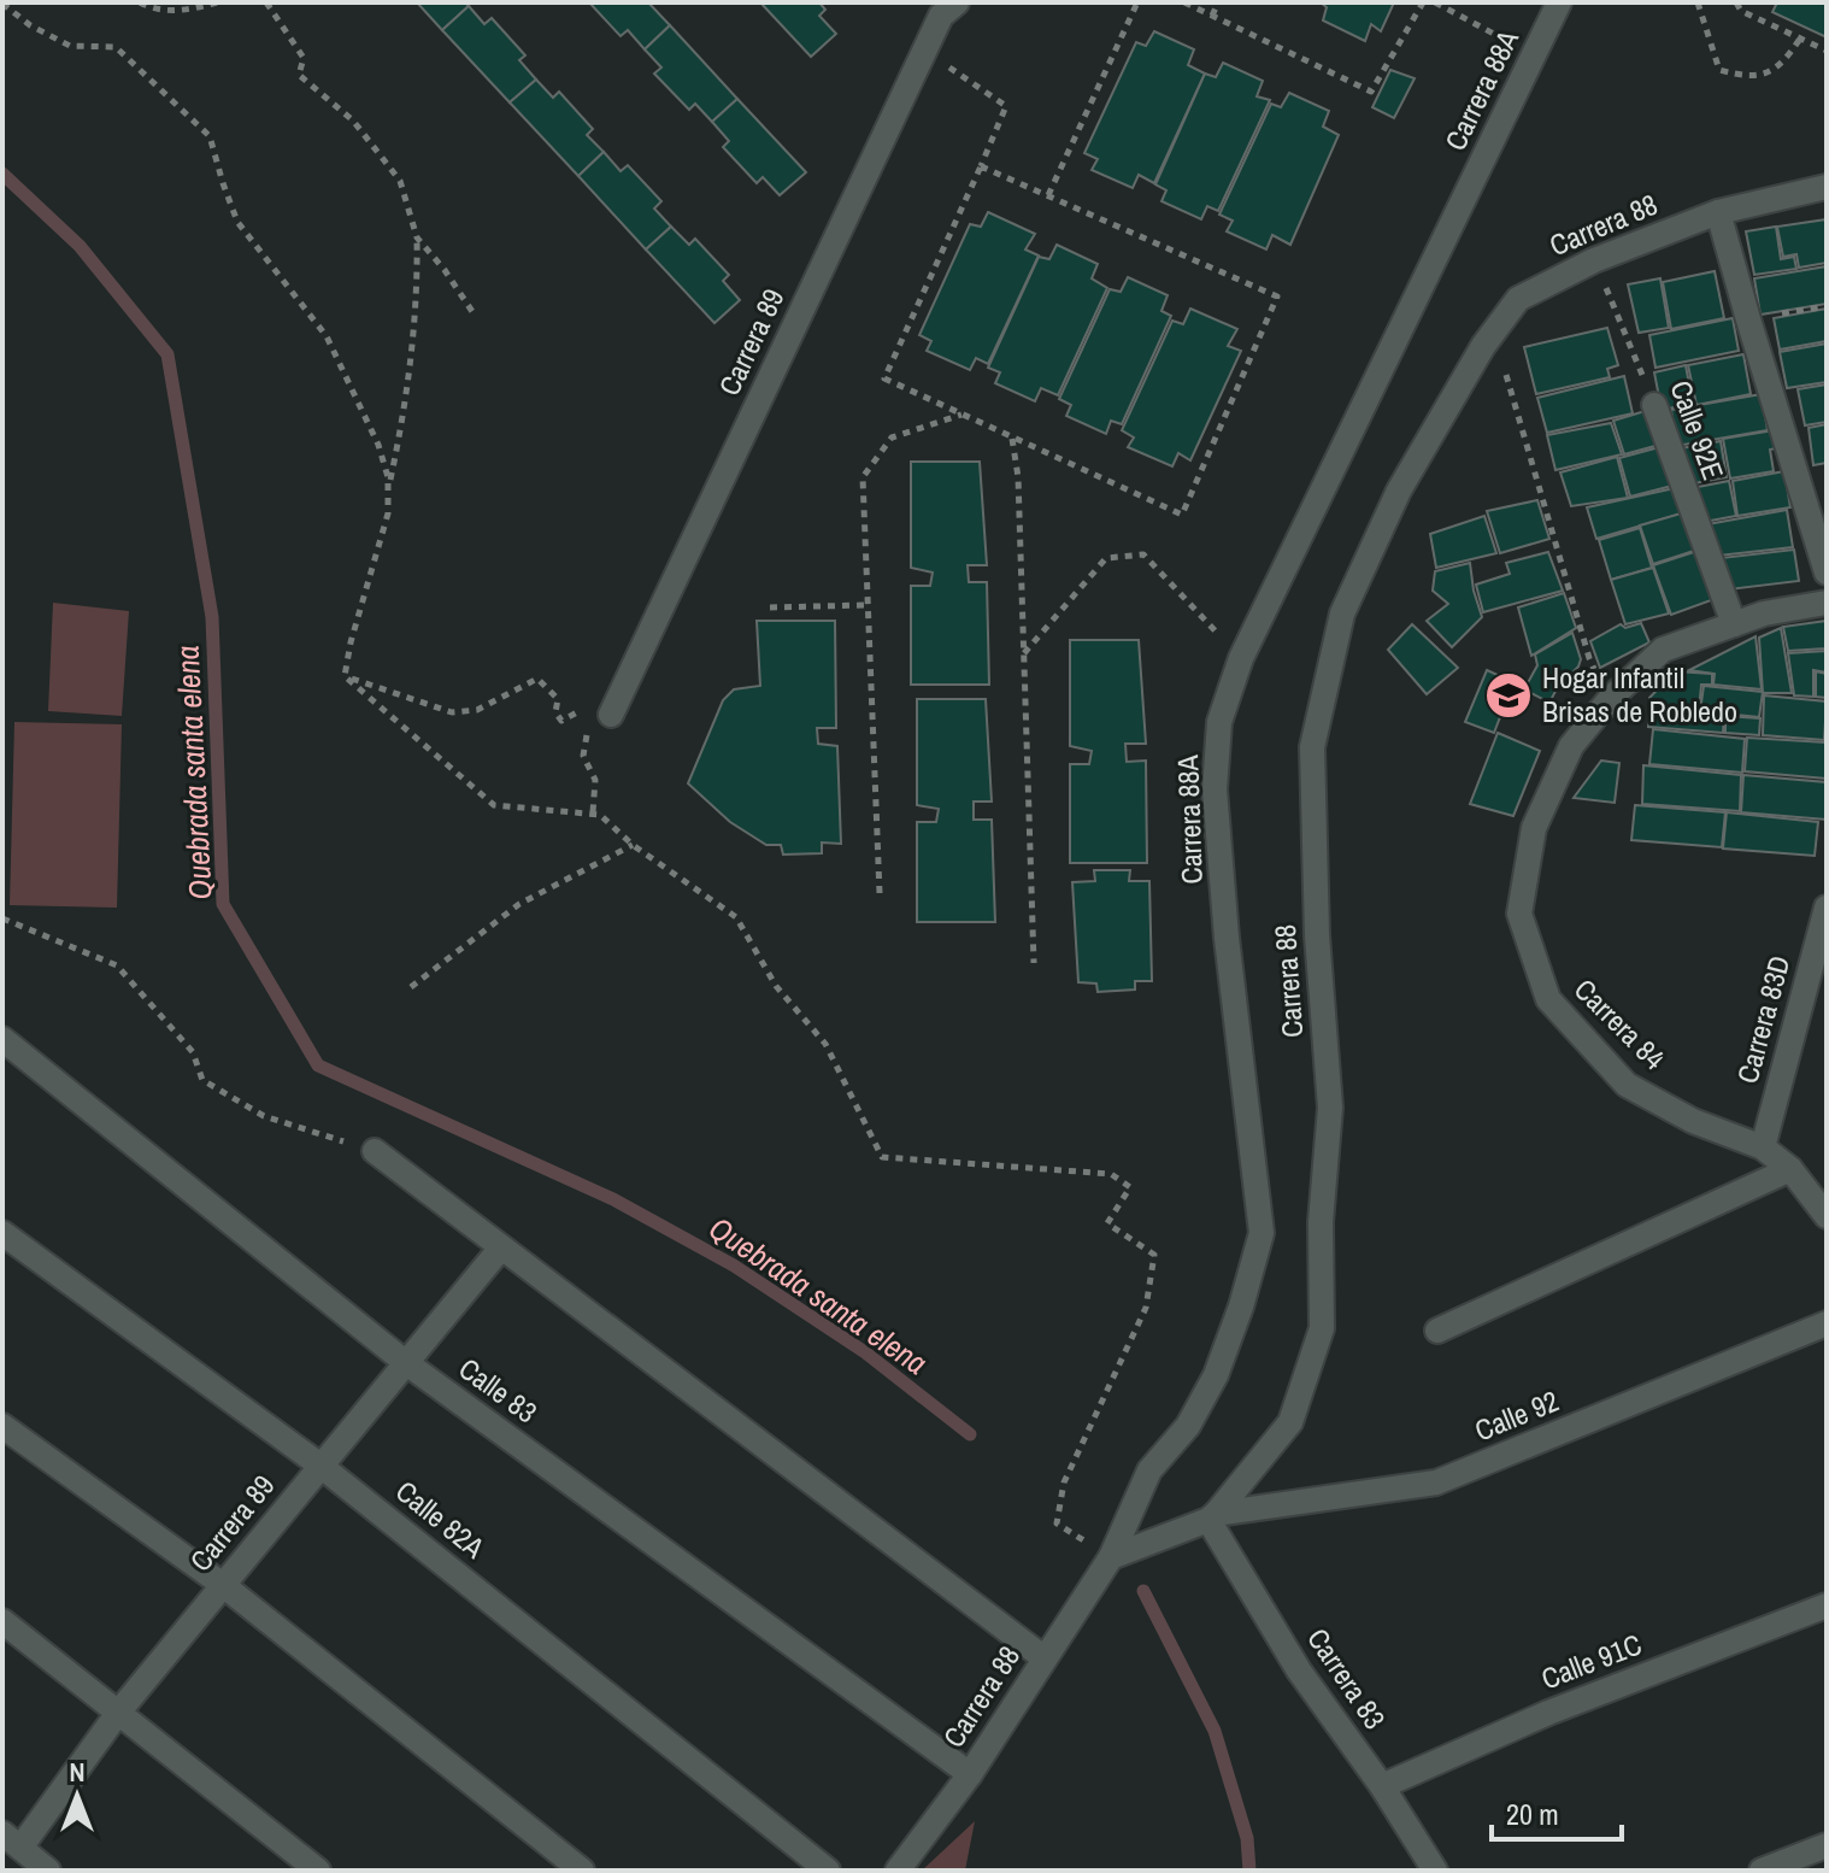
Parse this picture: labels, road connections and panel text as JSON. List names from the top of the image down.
{
  "streets": {
    "street": [
      "Carrera 88A",
      "Carrera 88",
      "Carrera 89",
      "Calle 92E",
      "Carrera 83D",
      "Carrera 84",
      "Calle 83",
      "Calle 92",
      "Calle 82A",
      "Calle 91C",
      "Carrera 83"
    ]
  },
  "crossings": [
    ["Carrera 88A", "Carrera 88"],
    ["Carrera 88", "Calle 92E"],
    ["Carrera 88", "Calle 83"],
    ["Carrera 88", "Calle 92"],
    ["Carrera 88", "Carrera 83"],
    ["Carrera 89", "Calle 83"],
    ["Carrera 89", "Calle 82A"],
    ["Calle 92E", "Carrera 84"],
    ["Carrera 83D", "Carrera 84"],
    ["Calle 92", "Carrera 83"],
    ["Calle 91C", "Carrera 83"]
  ],
  "water": ["Quebrada santa elena"],
  "places": {
    "school or university": ["Hogar Infantil Brisas de Robledo"]
  },
  "scale_bar": "20 m",
  "north": "top"
}
